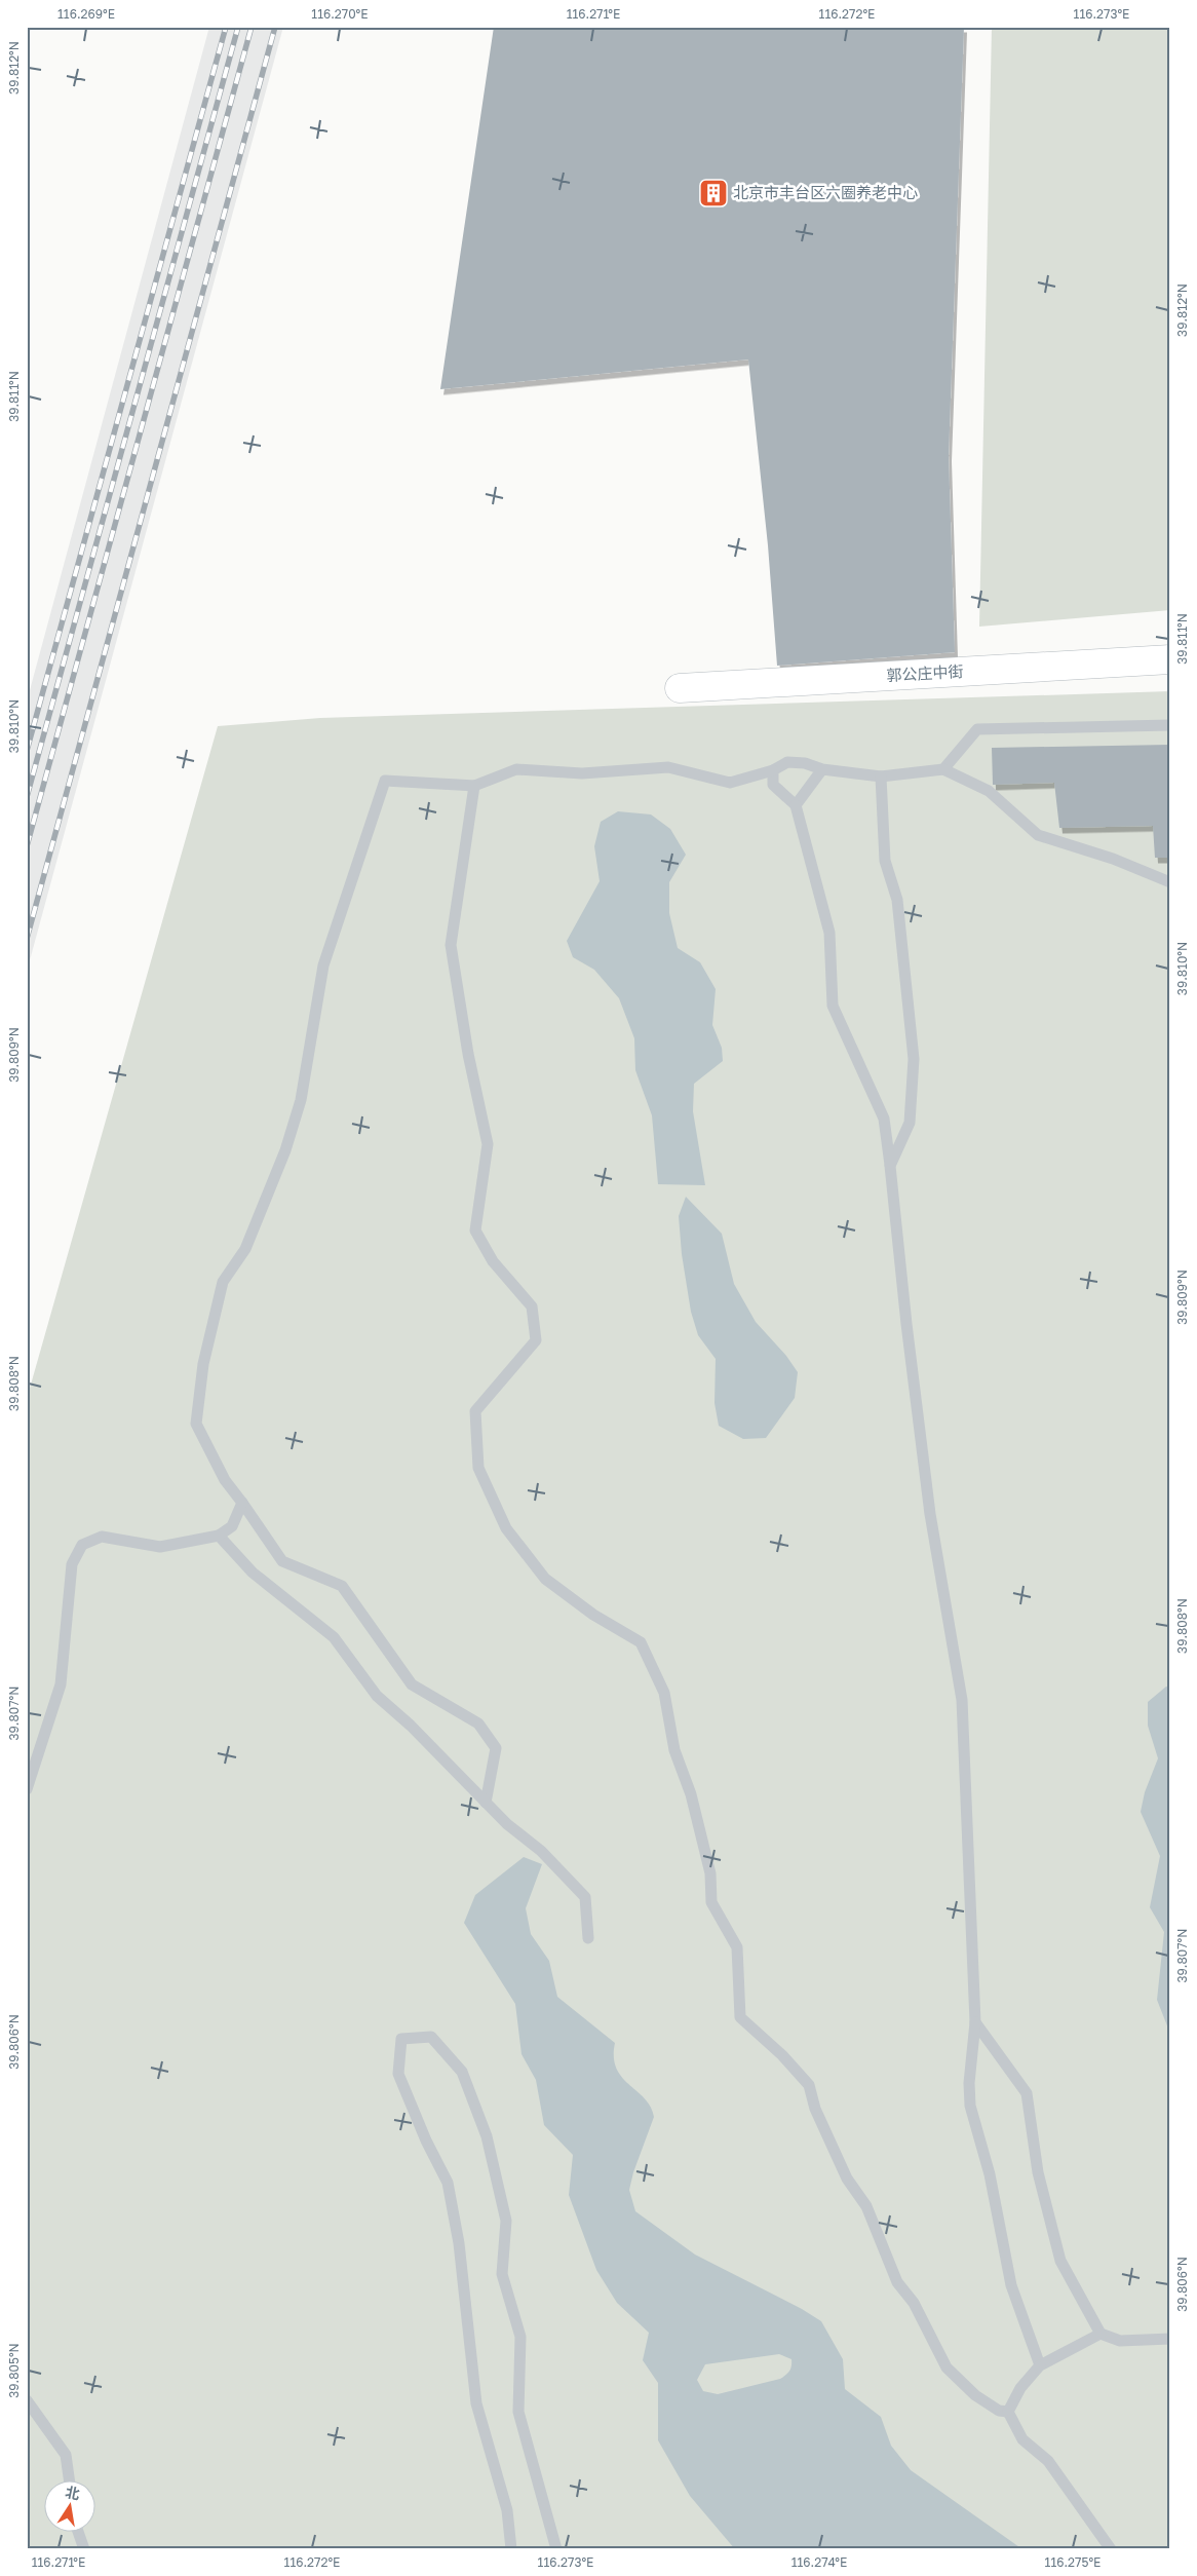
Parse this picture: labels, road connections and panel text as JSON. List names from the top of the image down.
{
  "streets": {
    "street": ["郭公庄中街"]
  },
  "places": {
    "building": ["北京市丰台区六圈养老中心"]
  },
  "north": "top",
  "coordinates": [
    "116.269°E",
    "116.270°E",
    "116.271°E",
    "116.272°E",
    "116.273°E",
    "39.812°N",
    "39.811°N",
    "39.810°N",
    "39.809°N",
    "39.808°N",
    "39.807°N",
    "39.806°N",
    "39.805°N",
    "116.274°E",
    "116.275°E"
  ]
}
